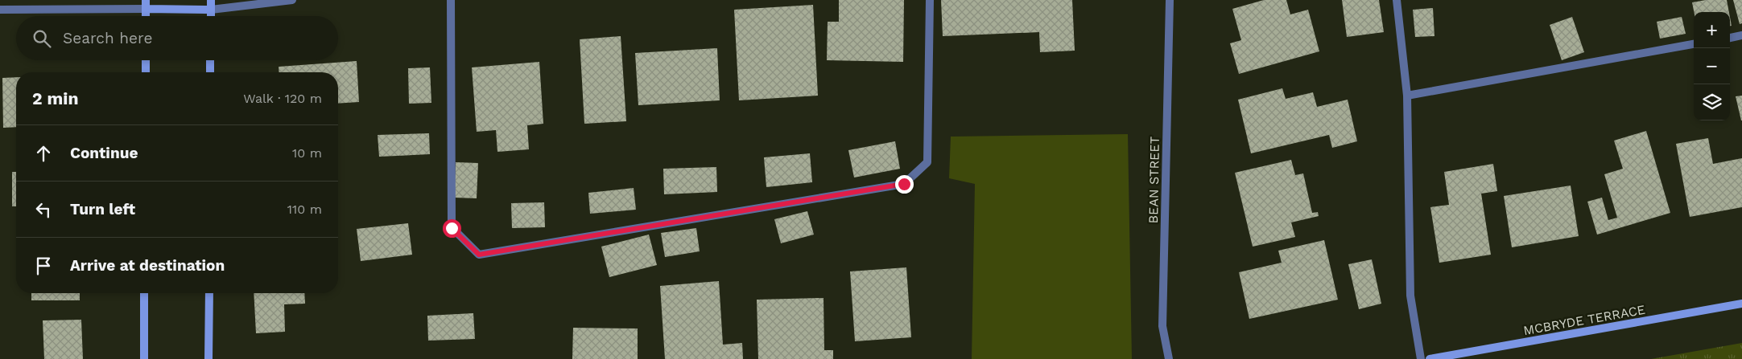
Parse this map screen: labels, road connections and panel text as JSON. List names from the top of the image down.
{
  "streets": {
    "street": ["BEAN STREET", "MCBRYDE TERRACE"]
  },
  "page": {
    "map_buttons": ["+", "−"],
    "search": "Search here",
    "heading": ["2 min", "Walk · 120 m"],
    "list": [
      ["Continue", "10 m"],
      ["Turn left", "110 m"],
      "Arrive at destination"
    ]
  }
}
